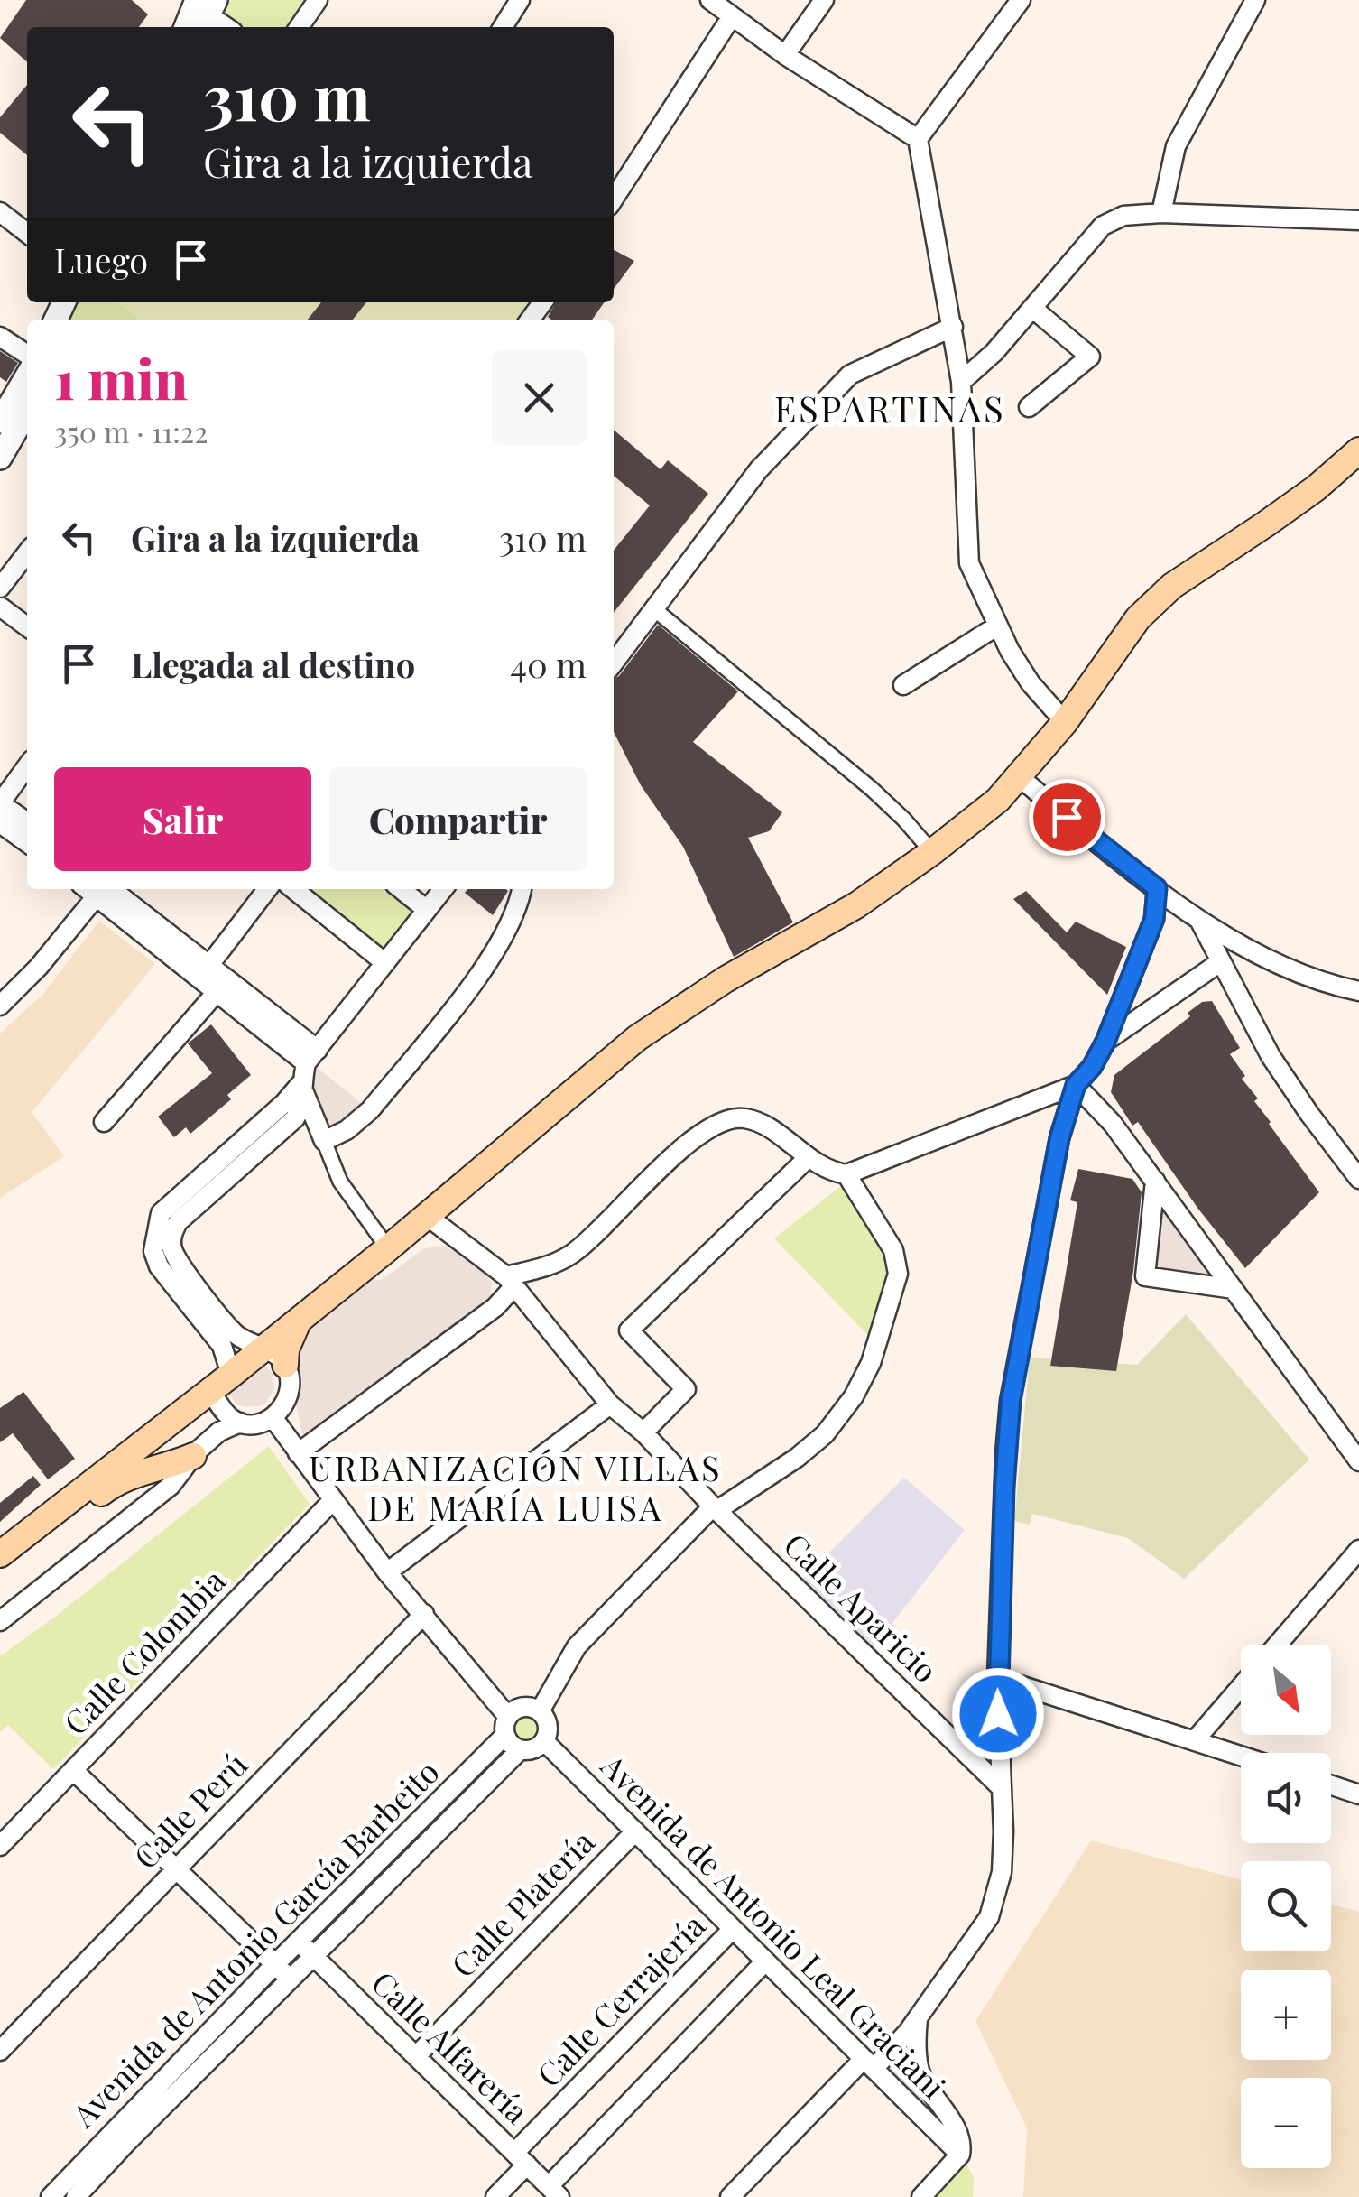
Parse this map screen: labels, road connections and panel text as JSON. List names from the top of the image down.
{
  "streets": {
    "street": [
      "Calle Aparicio",
      "Calle Colombia",
      "Calle Perú",
      "Calle Platería",
      "Avenida de Antonio Leal Graciani",
      "Avenida de Antonio García Barbeito",
      "Calle Cerrajería",
      "Calle Alfarería"
    ]
  },
  "crossings": [
    ["Calle Platería", "Avenida de Antonio Leal Graciani"],
    ["Calle Platería", "Calle Alfarería"],
    ["Avenida de Antonio Leal Graciani", "Avenida de Antonio García Barbeito"],
    ["Avenida de Antonio Leal Graciani", "Calle Cerrajería"],
    ["Avenida de Antonio García Barbeito", "Calle Alfarería"],
    ["Calle Cerrajería", "Calle Alfarería"]
  ],
  "districts": ["ESPARTINAS", "URBANIZACIÓN VILLAS DE MARÍA LUISA"],
  "north": "bottom right",
  "page": {
    "turn": ["310 m", "Gira a la izquierda"],
    "then": "Luego",
    "heading": ["1 min", "350 m · 11:22"],
    "list": [
      {
        "name": "Gira a la izquierda",
        "value": "310 m"
      },
      {
        "name": "Llegada al destino",
        "value": "40 m"
      }
    ],
    "buttons": ["Salir", "Compartir"],
    "map_buttons": ["+", "−"]
  }
}
